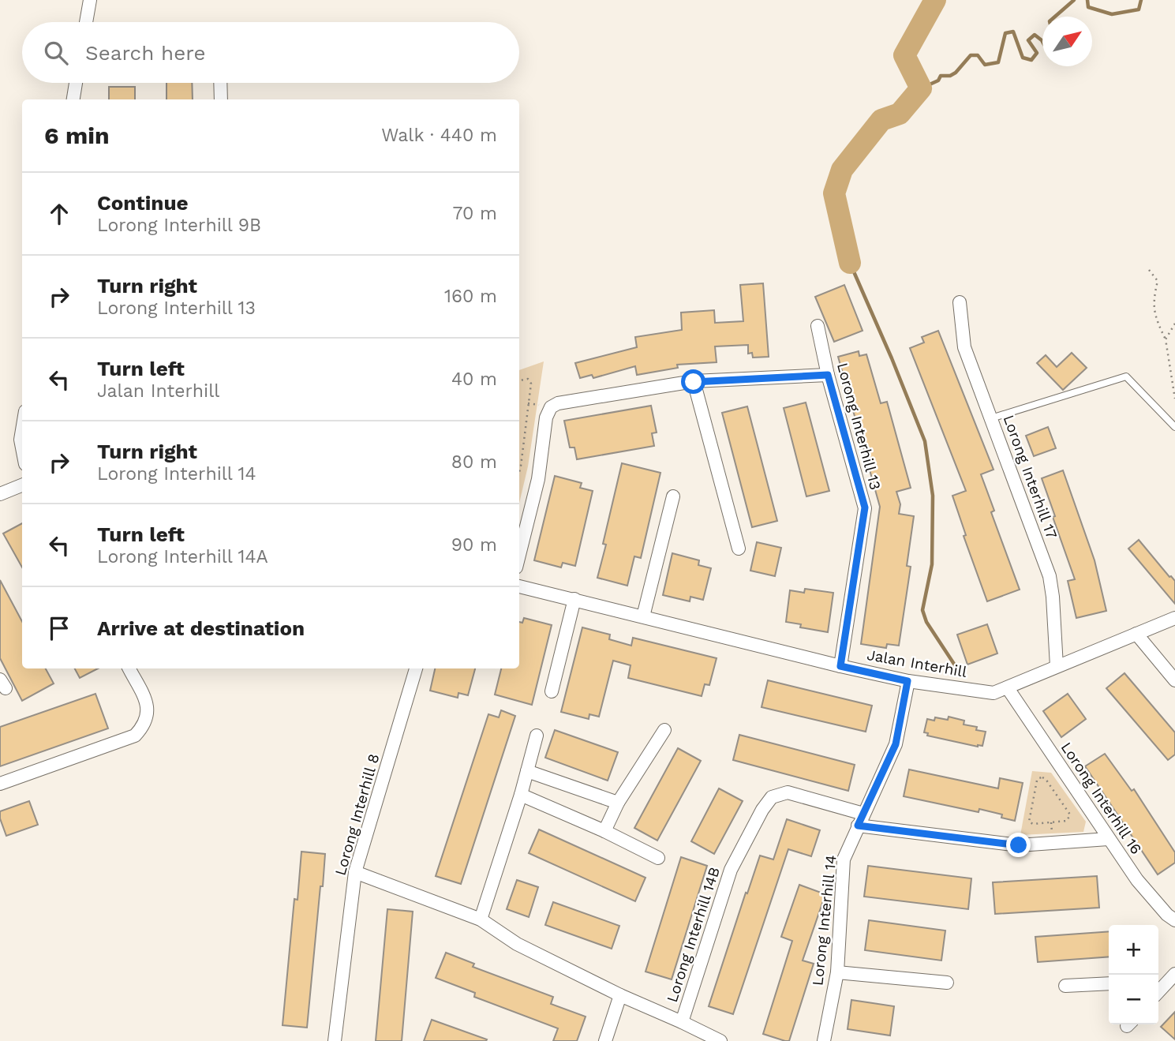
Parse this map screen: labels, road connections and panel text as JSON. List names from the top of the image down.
{
  "streets": {
    "street": [
      "Lorong Interhill 13",
      "Lorong Interhill 17",
      "Jalan Interhill",
      "Lorong Interhill 16",
      "Lorong Interhill 8",
      "Lorong Interhill 14",
      "Lorong Interhill 14B"
    ]
  },
  "crossings": [
    ["Lorong Interhill 13", "Jalan Interhill"],
    ["Lorong Interhill 17", "Jalan Interhill"],
    ["Jalan Interhill", "Lorong Interhill 16"],
    ["Jalan Interhill", "Lorong Interhill 14"],
    ["Lorong Interhill 16", "Lorong Interhill 14B"],
    ["Lorong Interhill 14", "Lorong Interhill 14B"]
  ],
  "north": "top right",
  "page": {
    "search": "Search here",
    "heading": ["6 min", "Walk · 440 m"],
    "list": [
      ["Continue", "Lorong Interhill 9B", "70 m"],
      ["Turn right", "Lorong Interhill 13", "160 m"],
      ["Turn left", "Jalan Interhill", "40 m"],
      ["Turn right", "Lorong Interhill 14", "80 m"],
      ["Turn left", "Lorong Interhill 14A", "90 m"],
      "Arrive at destination"
    ],
    "map_buttons": ["+", "−"]
  }
}
